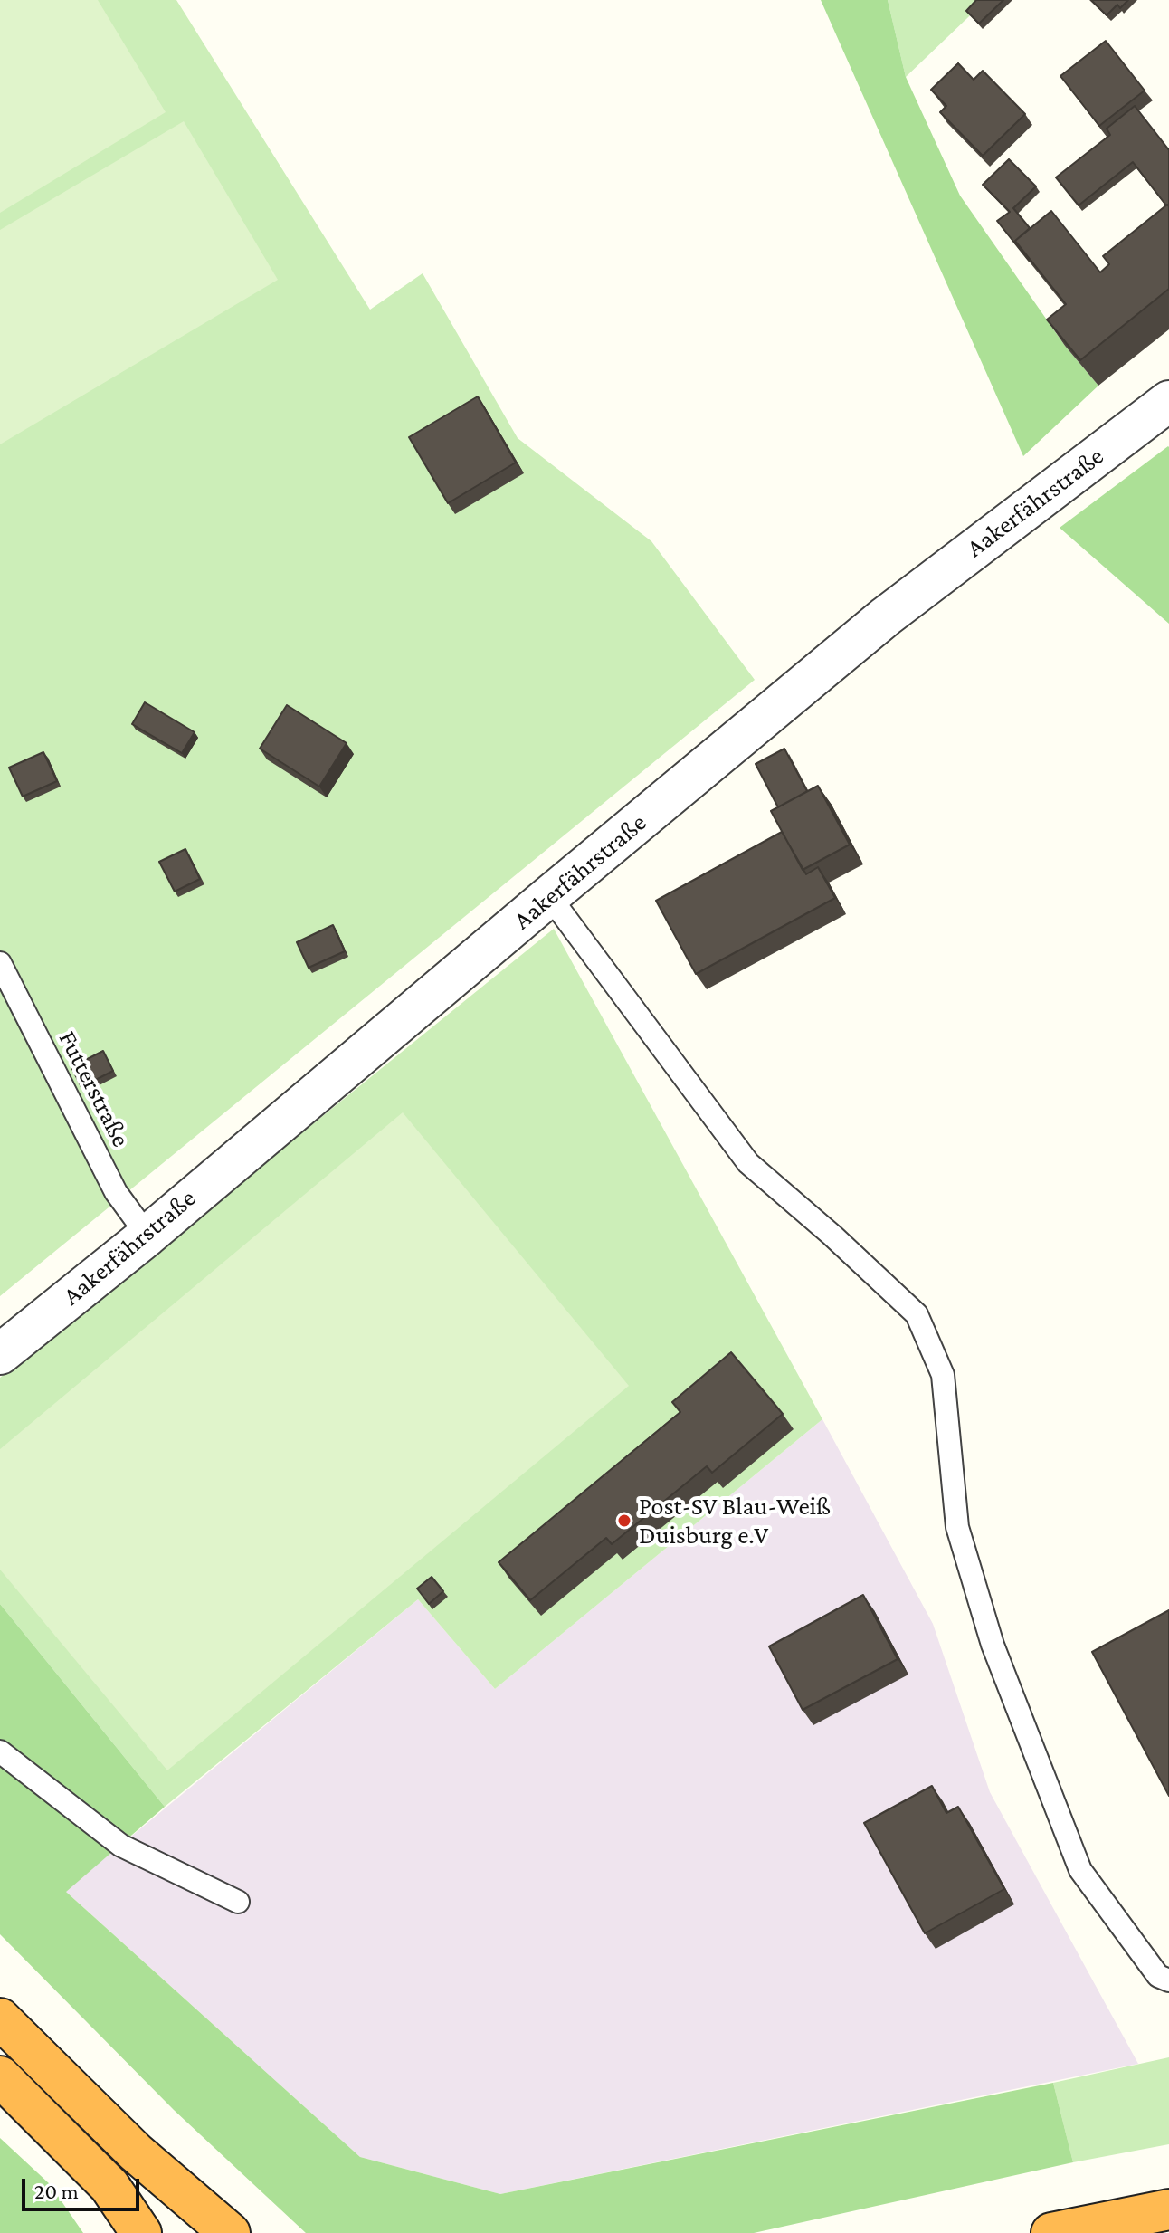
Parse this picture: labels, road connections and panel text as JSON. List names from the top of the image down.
{
  "streets": {
    "street": ["Aakerfährstraße"],
    "lane": ["Futterstraße"]
  },
  "crossings": [
    ["Aakerfährstraße", "Futterstraße"]
  ],
  "places": ["Post-SV Blau-Weiß Duisburg e.V"],
  "scale_bar": "20 m"
}
